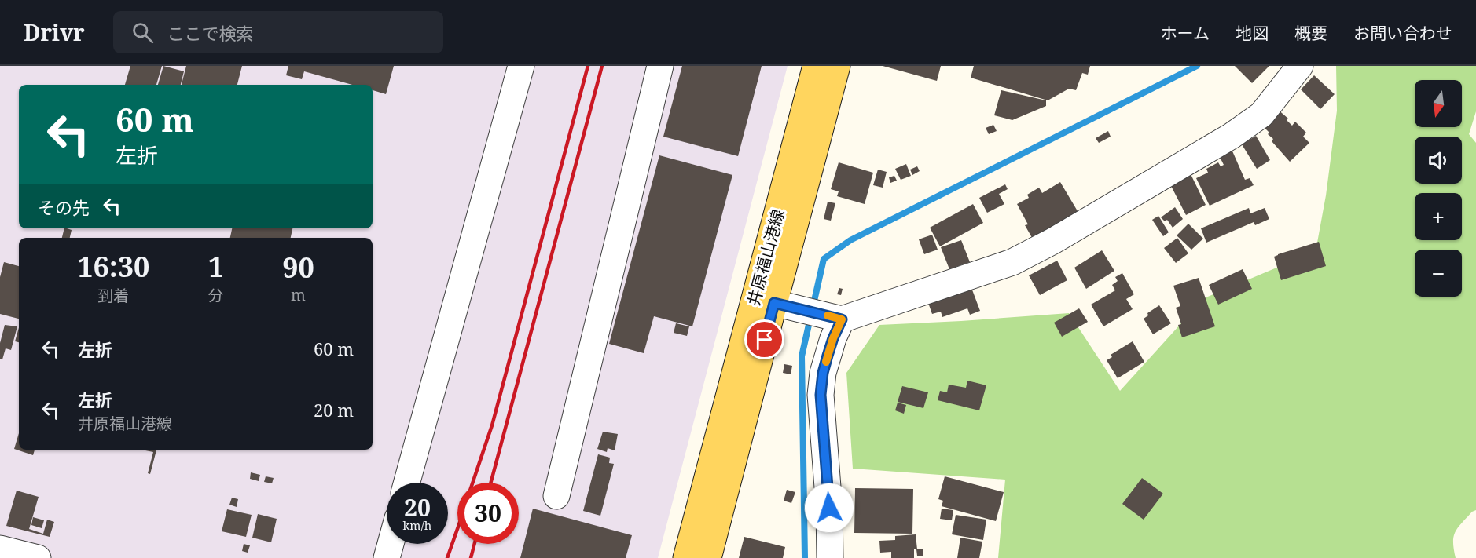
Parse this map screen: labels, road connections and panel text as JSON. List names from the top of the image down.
{
  "streets": {
    "main road": ["井原福山港線"]
  },
  "north": "bottom",
  "page": {
    "header": "Drivr",
    "search": "ここで検索",
    "nav": [
      "ホーム",
      "地図",
      "概要",
      "お問い合わせ"
    ],
    "map_buttons": ["+", "−"],
    "turn": ["60 m", "左折"],
    "then": "その先",
    "eta": [
      "16:30",
      "到着",
      "1",
      "分",
      "90",
      "m"
    ],
    "list": [
      {
        "name": "左折",
        "value": "60 m"
      },
      {
        "name": "左折",
        "note": "井原福山港線",
        "value": "20 m"
      }
    ],
    "speed": "20 km/h",
    "limit": "30"
  }
}
